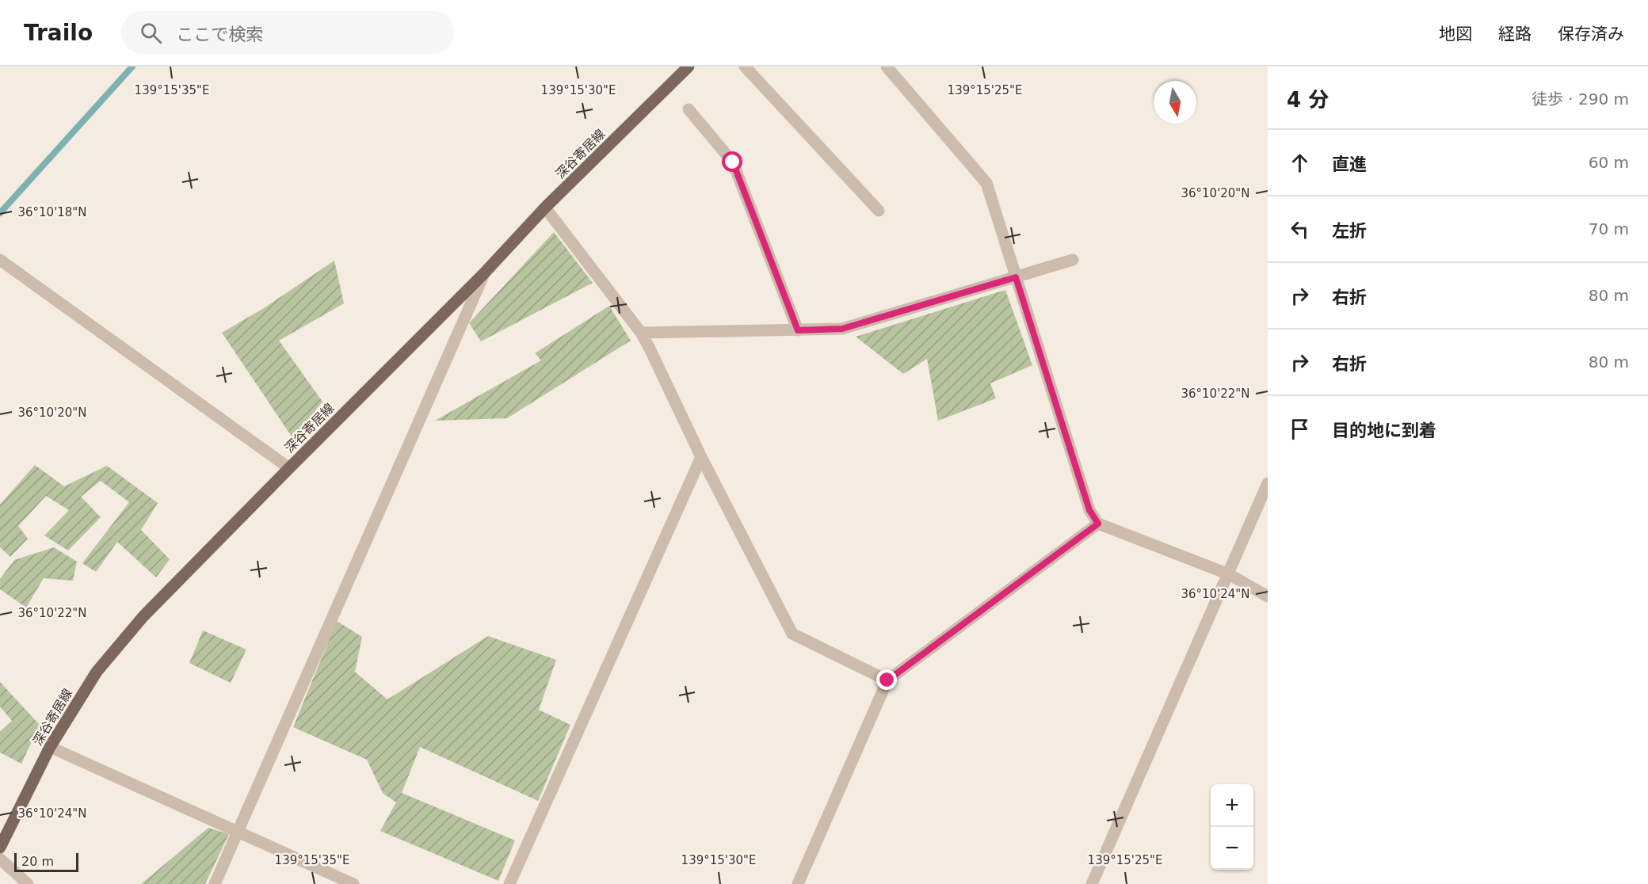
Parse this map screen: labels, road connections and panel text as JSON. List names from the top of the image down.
{
  "streets": {
    "main road": ["深谷寄居線"]
  },
  "scale_bar": "20 m",
  "north": "bottom",
  "page": {
    "header": "Trailo",
    "search": "ここで検索",
    "nav": ["地図", "経路", "保存済み"],
    "heading": ["4 分", "徒歩 · 290 m"],
    "list": [
      ["直進", "60 m"],
      ["左折", "70 m"],
      ["右折", "80 m"],
      ["右折", "80 m"],
      "目的地に到着"
    ],
    "map_buttons": ["+", "−"],
    "scale": "20 m"
  },
  "coordinates": [
    "139°15'35\"E",
    "139°15'30\"E",
    "139°15'25\"E",
    "36°10'20\"N",
    "36°10'18\"N",
    "36°10'22\"N",
    "36°10'24\"N"
  ]
}
